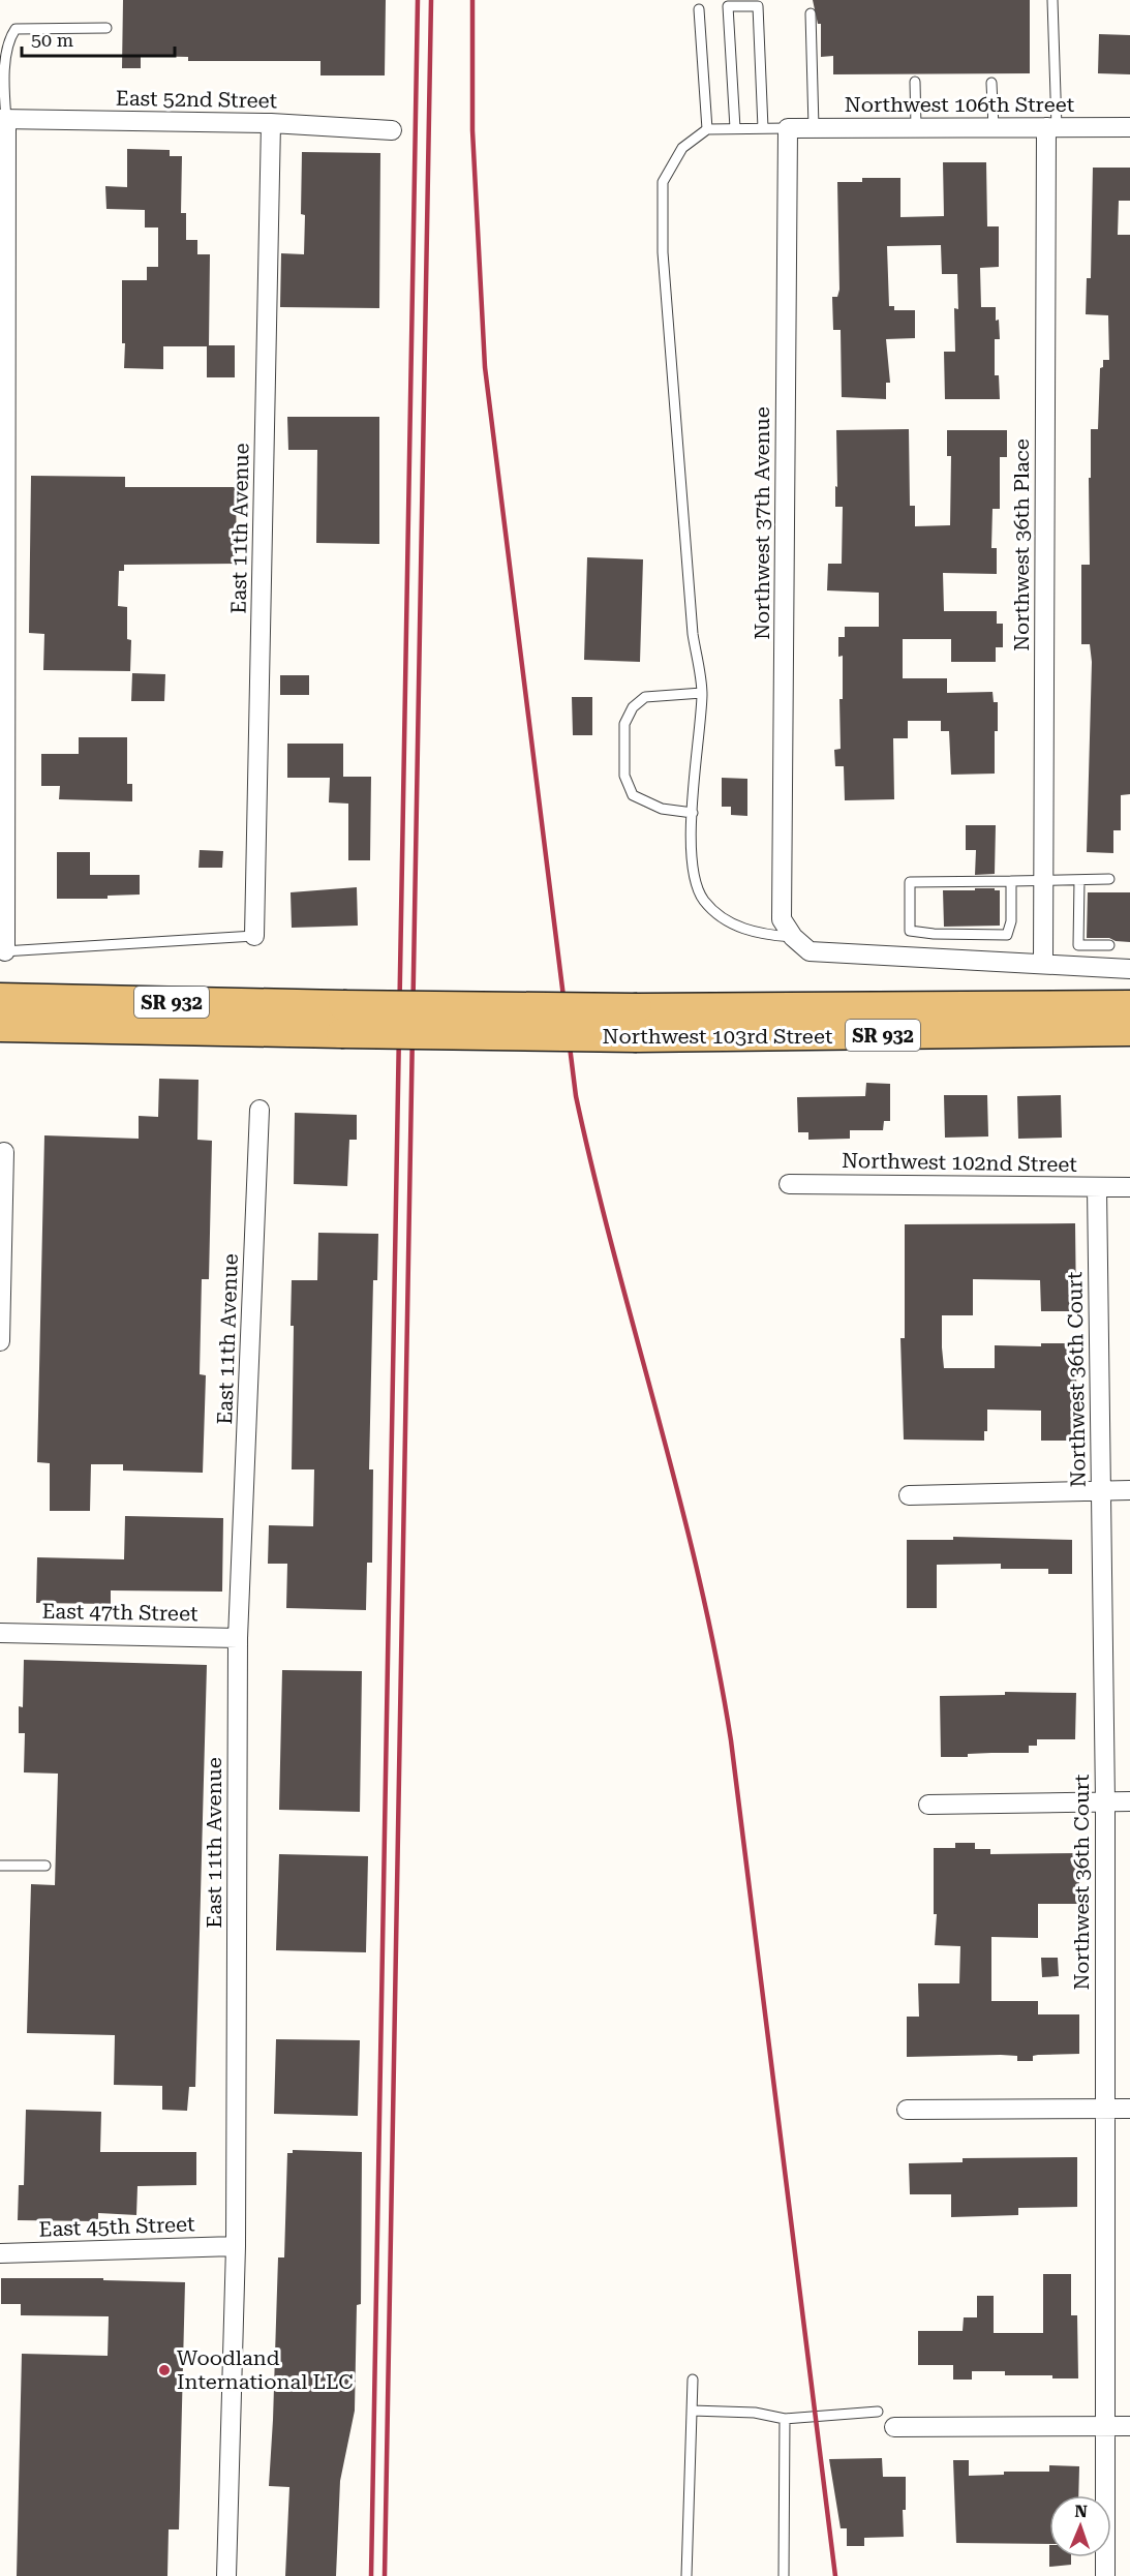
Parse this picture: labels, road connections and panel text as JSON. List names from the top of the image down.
{
  "streets": {
    "main road": ["SR 932", "Northwest 103rd Street"],
    "street": [
      "East 52nd Street",
      "Northwest 106th Street",
      "Northwest 37th Avenue",
      "East 11th Avenue",
      "Northwest 36th Place",
      "Northwest 102nd Street",
      "Northwest 36th Court",
      "East 47th Street",
      "East 45th Street"
    ]
  },
  "crossings": [
    ["East 52nd Street", "East 11th Avenue"],
    ["Northwest 106th Street", "Northwest 37th Avenue"],
    ["Northwest 106th Street", "Northwest 36th Place"],
    ["East 11th Avenue", "East 47th Street"],
    ["East 11th Avenue", "East 45th Street"],
    ["SR 932", "Northwest 103rd Street"],
    ["Northwest 102nd Street", "Northwest 36th Court"]
  ],
  "places": ["Woodland International LLC"],
  "scale_bar": "50 m",
  "north": "top"
}
